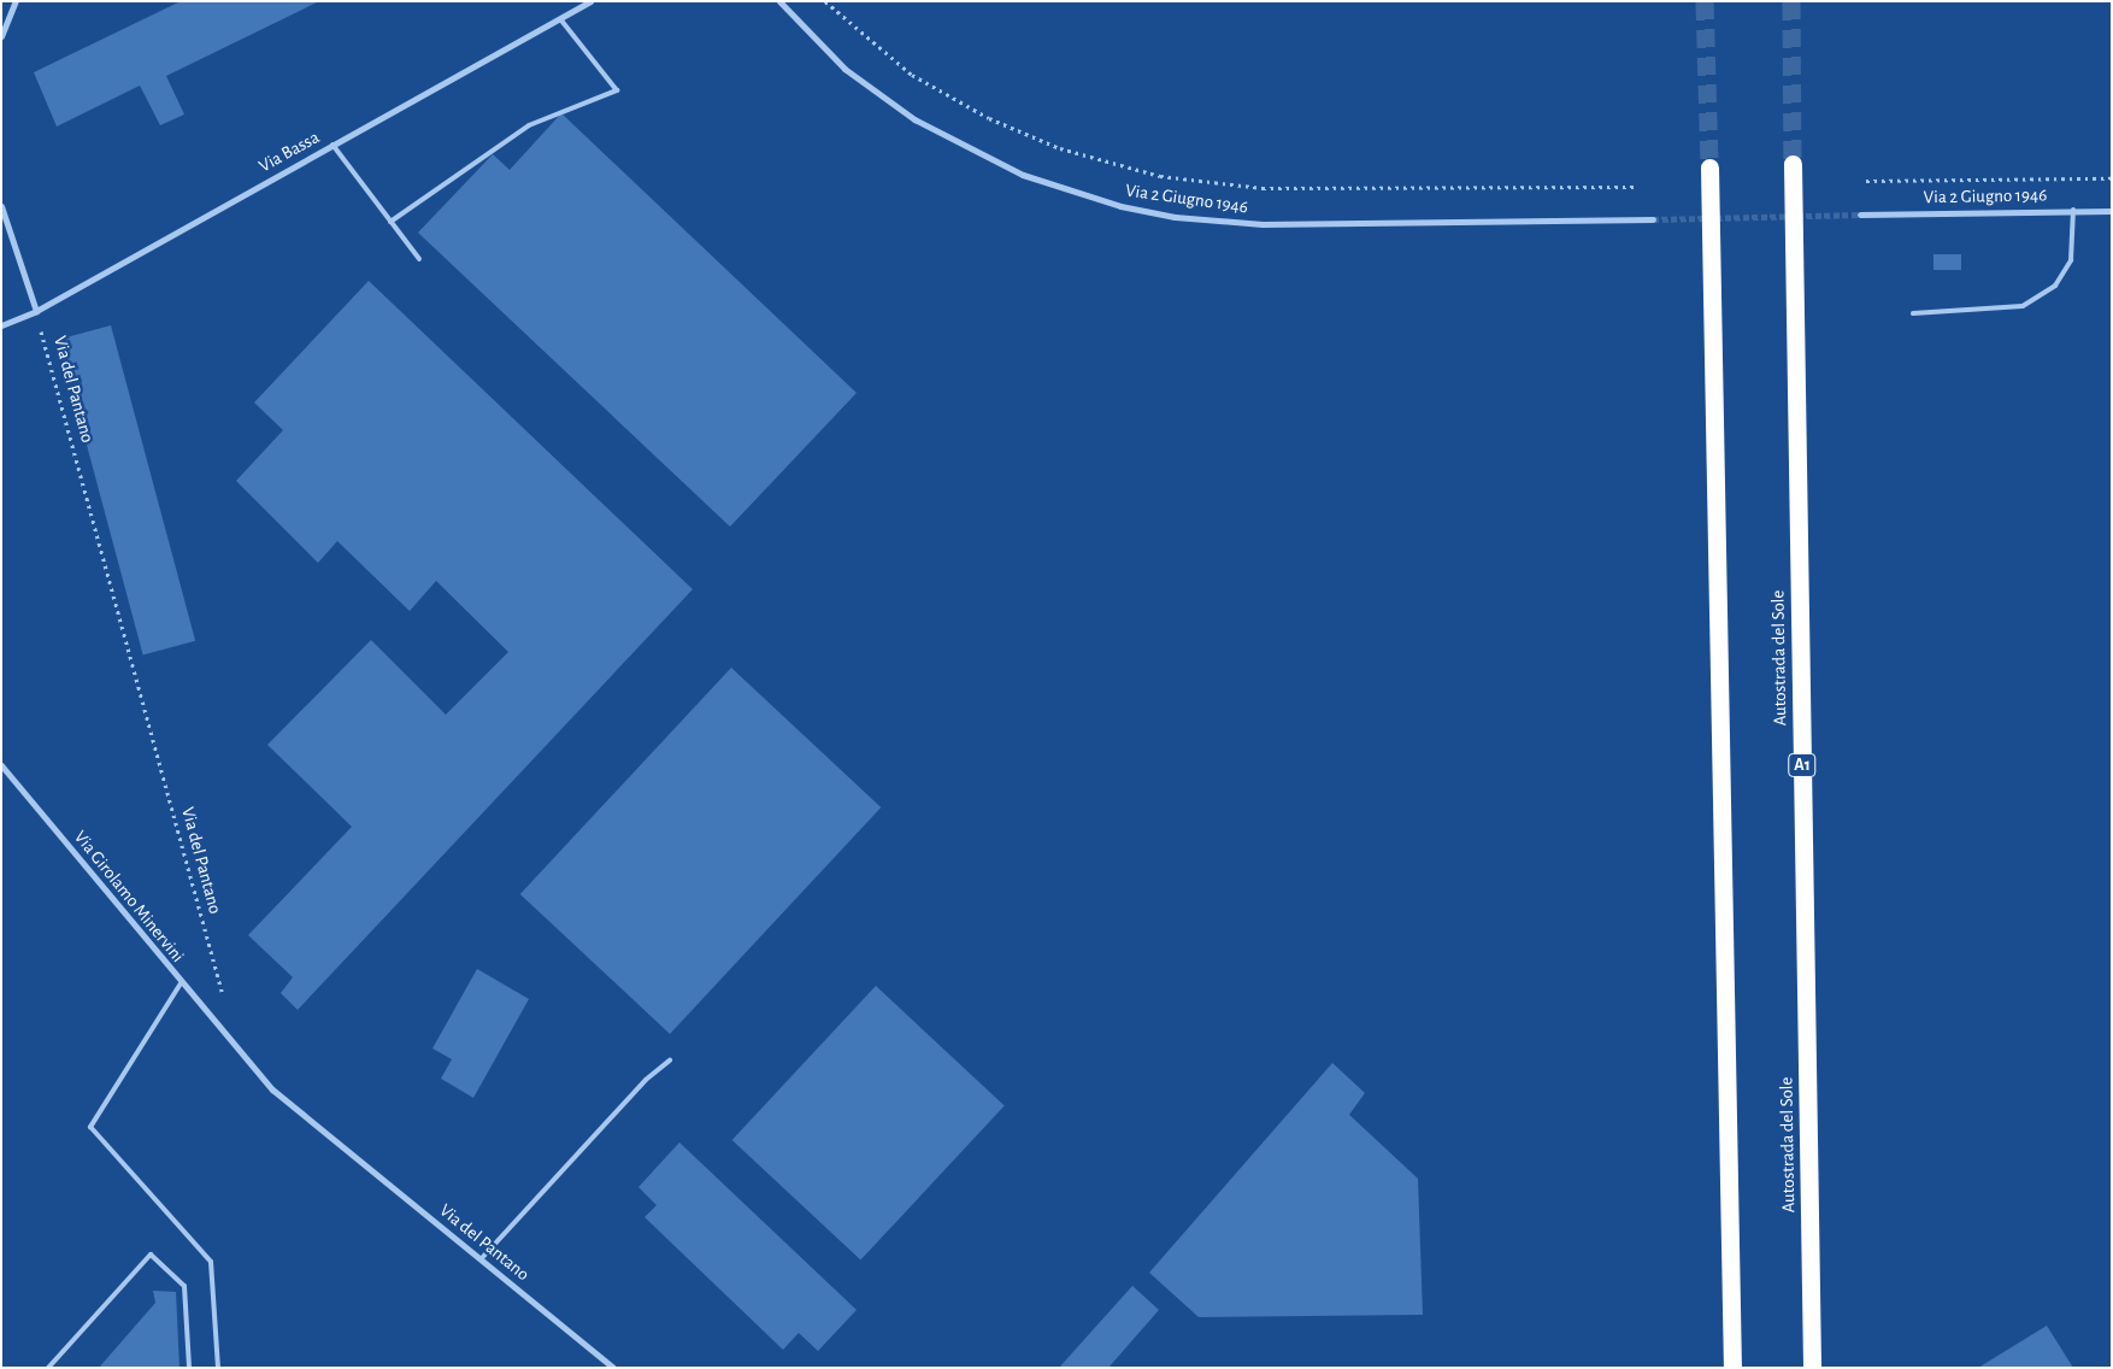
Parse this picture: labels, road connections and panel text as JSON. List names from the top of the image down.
{
  "streets": {
    "highway": ["Autostrada del Sole", "A1"],
    "street": [
      "Via Bassa",
      "Via 2 Giugno 1946",
      "Via del Pantano",
      "Via Girolamo Minervini"
    ]
  },
  "crossings": [
    ["Via Bassa", "Via del Pantano"],
    ["Via del Pantano", "Via Girolamo Minervini"]
  ]
}
